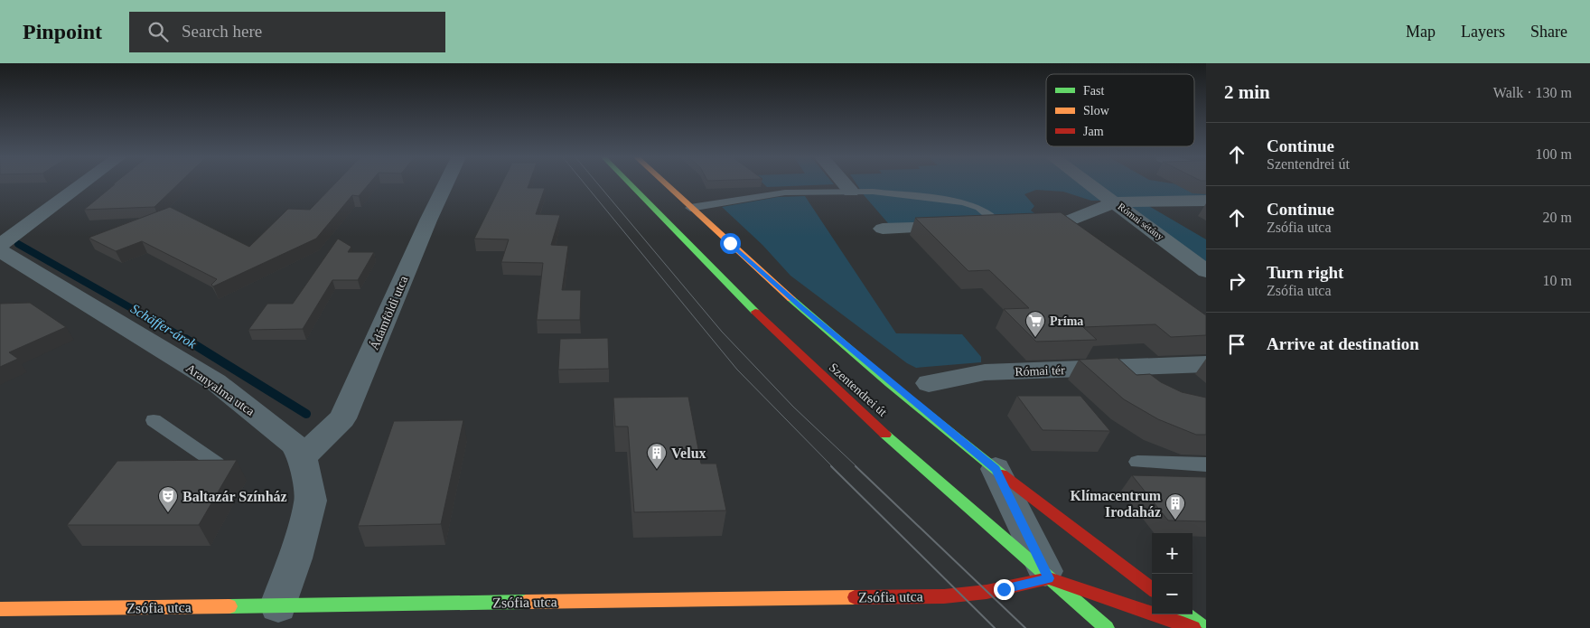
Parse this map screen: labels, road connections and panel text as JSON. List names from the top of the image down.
{
  "streets": {
    "main road": ["Szentendrei út", "Zsófia utca"],
    "street": [
      "Római sétány",
      "Ádámföldi utca",
      "Római tér",
      "Aranyalma utca"
    ]
  },
  "crossings": [
    ["Ádámföldi utca", "Aranyalma utca"],
    ["Aranyalma utca", "Zsófia utca"],
    ["Szentendrei út", "Zsófia utca"]
  ],
  "water": ["Schäffer-árok"],
  "places": {
    "supermarket": ["Príma"],
    "building": ["Velux", "Klímacentrum Irodaház"],
    "theatre": ["Baltazár Színház"]
  },
  "legend": ["Fast", "Slow", "Jam"],
  "page": {
    "header": "Pinpoint",
    "search": "Search here",
    "nav": ["Map", "Layers", "Share"],
    "heading": ["2 min", "Walk · 130 m"],
    "list": [
      ["Continue", "Szentendrei út", "100 m"],
      ["Continue", "Zsófia utca", "20 m"],
      ["Turn right", "Zsófia utca", "10 m"],
      "Arrive at destination"
    ],
    "map_buttons": ["+", "−"]
  }
}
